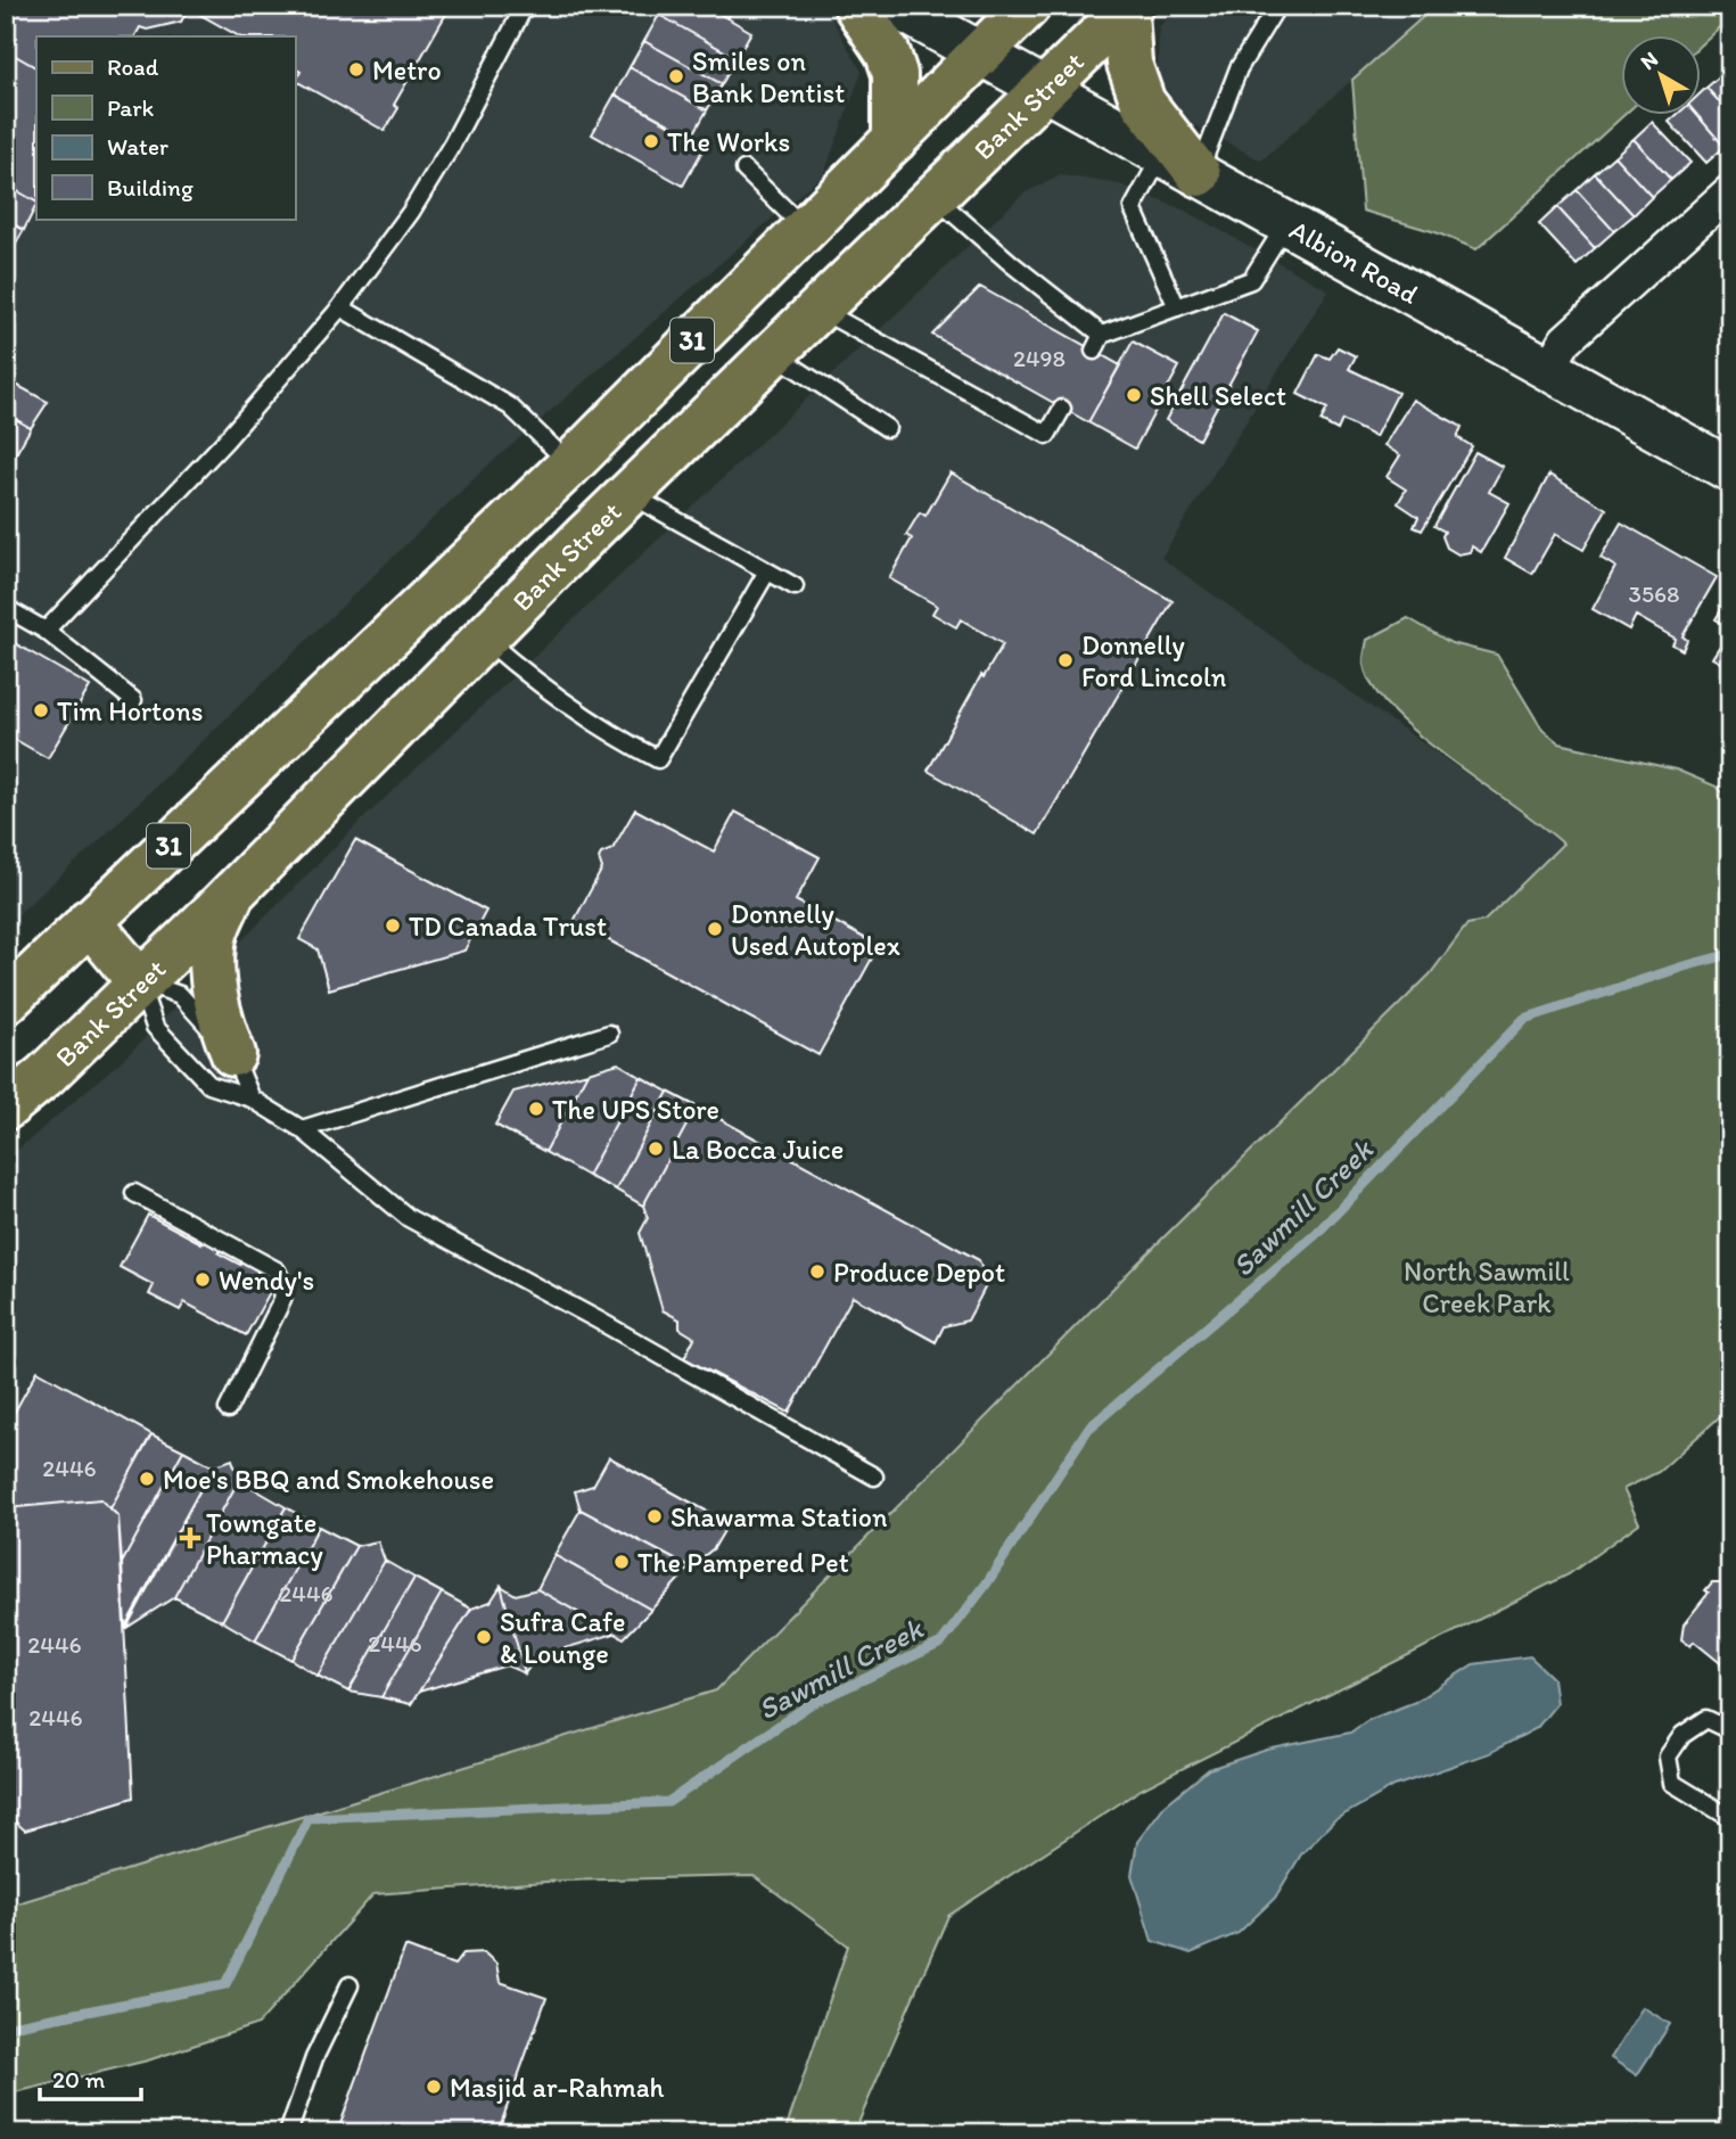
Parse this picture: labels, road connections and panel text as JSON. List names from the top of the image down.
{
  "streets": {
    "main road": ["Bank Street", "31"],
    "street": ["Albion Road"]
  },
  "crossings": [
    ["Bank Street", "Albion Road"],
    ["Albion Road", "31"]
  ],
  "water": ["Sawmill Creek"],
  "parks": ["North Sawmill Creek Park"],
  "places": {
    "other": [
      "Metro",
      "Smiles on Bank Dentist",
      "The Works",
      "Shell Select",
      "Donnelly Ford Lincoln",
      "Tim Hortons",
      "TD Canada Trust",
      "Donnelly Used Autoplex",
      "The UPS Store",
      "La Bocca Juice",
      "Produce Depot",
      "Wendy's",
      "Moe's BBQ and Smokehouse",
      "Shawarma Station",
      "The Pampered Pet",
      "Sufra Cafe & Lounge",
      "Masjid ar-Rahmah"
    ],
    "health": ["Towngate Pharmacy"]
  },
  "house_numbers": [
    "2498",
    "3568",
    "2446",
    "2446",
    "2446",
    "2446",
    "2446"
  ],
  "legend": [
    "Road",
    "Park",
    "Water",
    "Building"
  ],
  "scale_bar": "20 m",
  "north": "top left"
}
